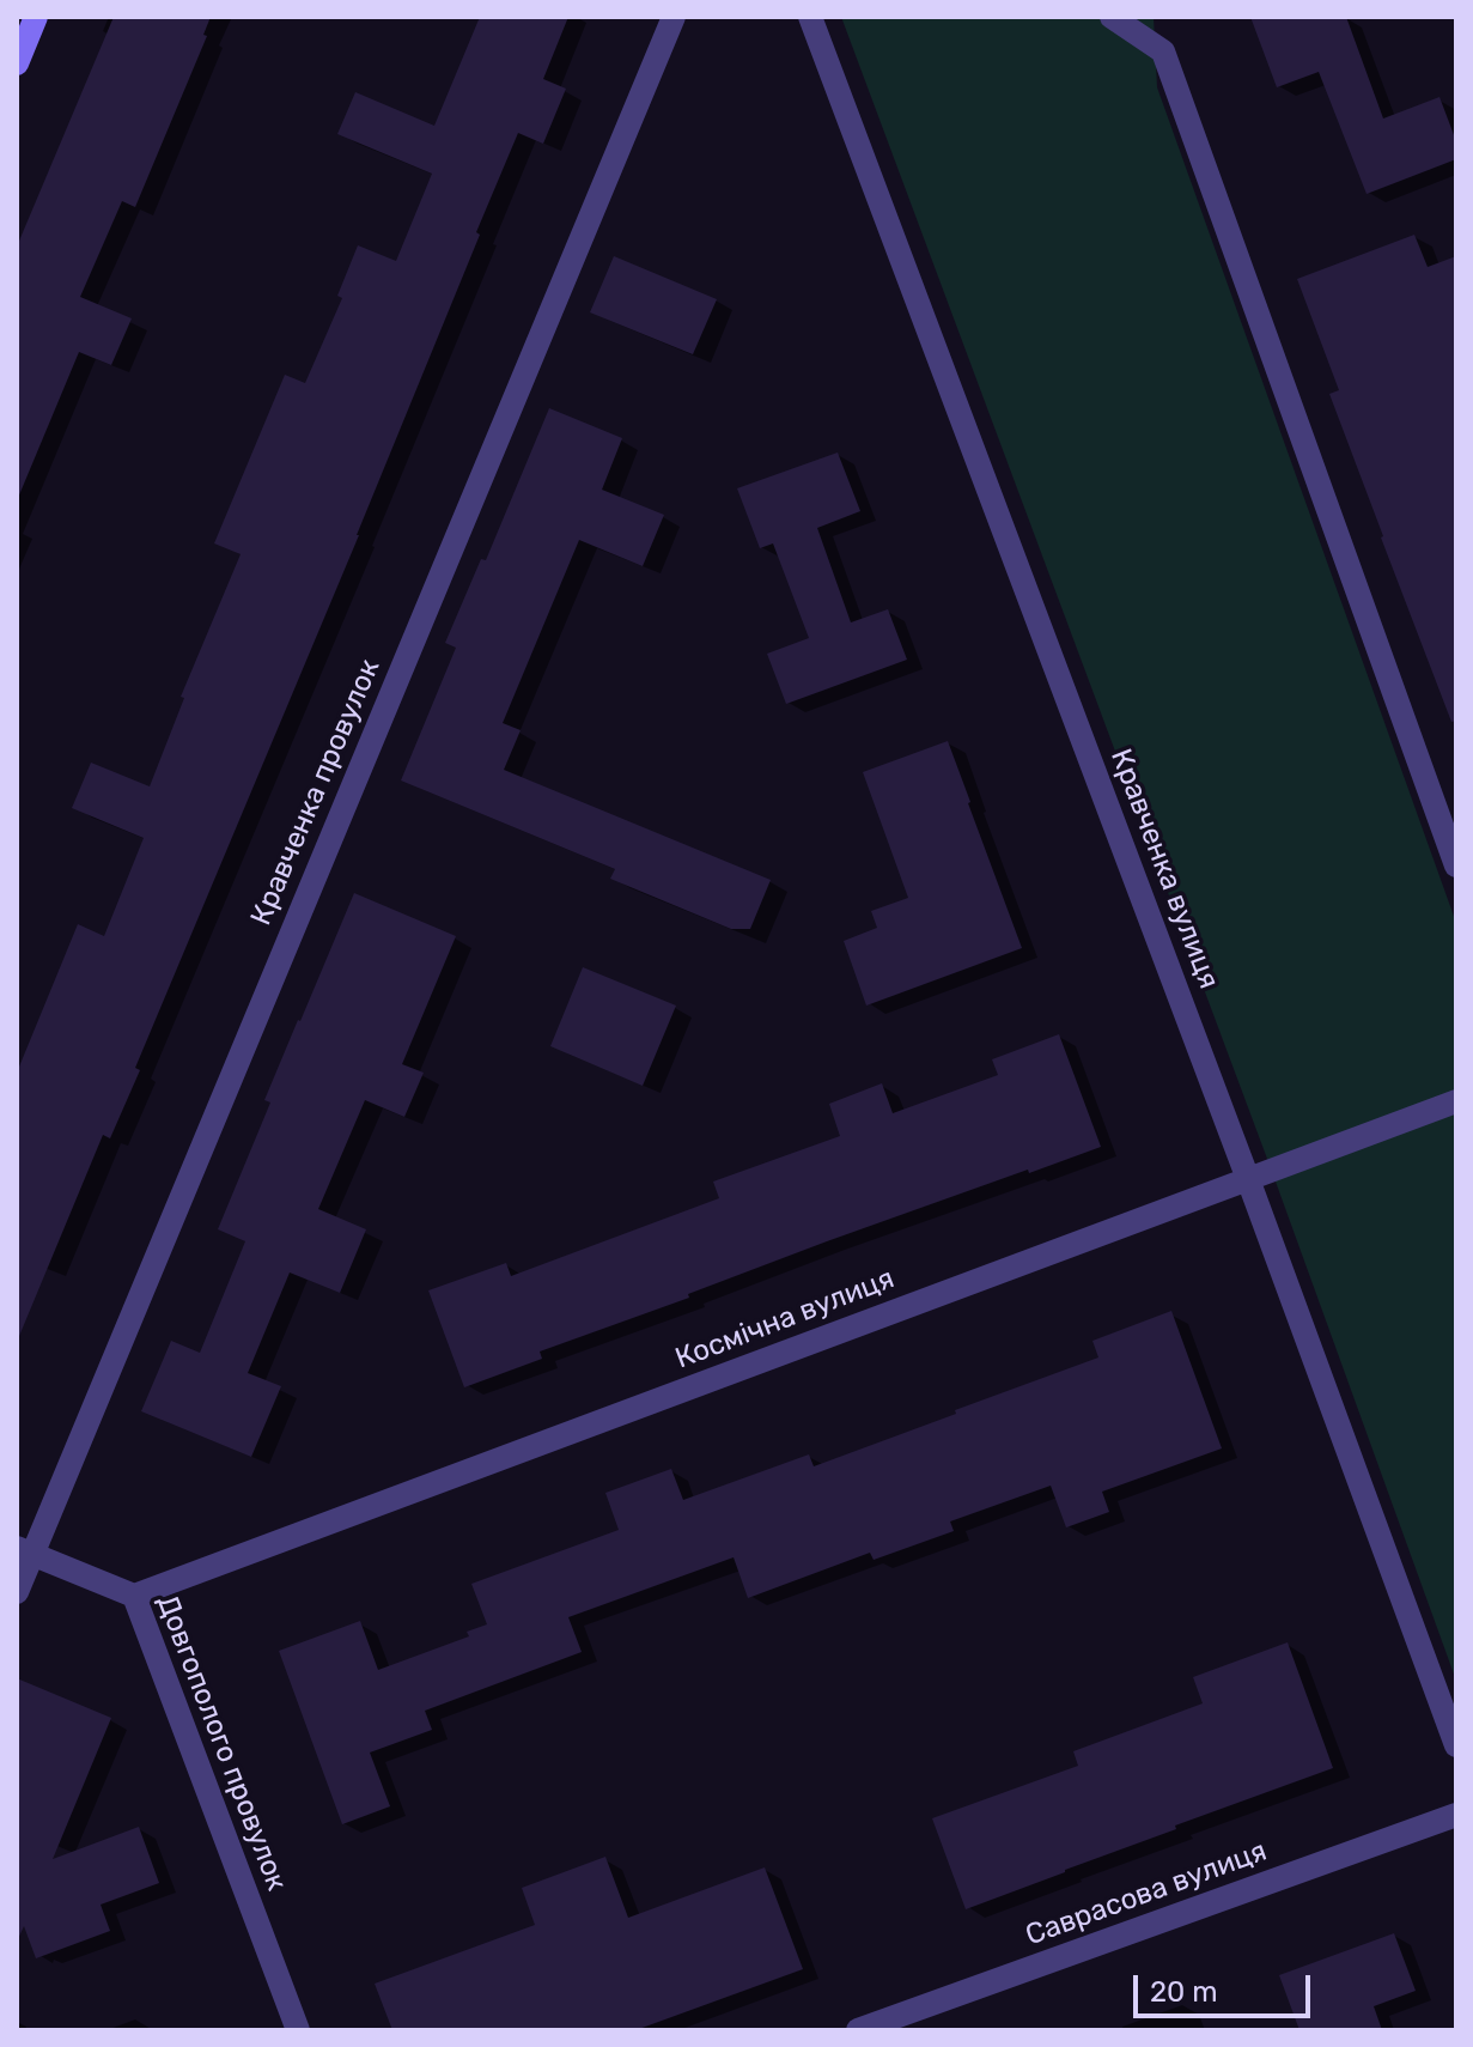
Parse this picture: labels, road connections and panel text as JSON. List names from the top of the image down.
{
  "streets": {
    "street": [
      "Кравченка провулок",
      "Кравченка вулиця",
      "Космічна вулиця",
      "Довгополого провулок",
      "Саврасова вулиця"
    ]
  },
  "crossings": [
    ["Кравченка провулок", "Довгополого провулок"],
    ["Кравченка вулиця", "Космічна вулиця"],
    ["Космічна вулиця", "Довгополого провулок"]
  ],
  "scale_bar": "20 m"
}
